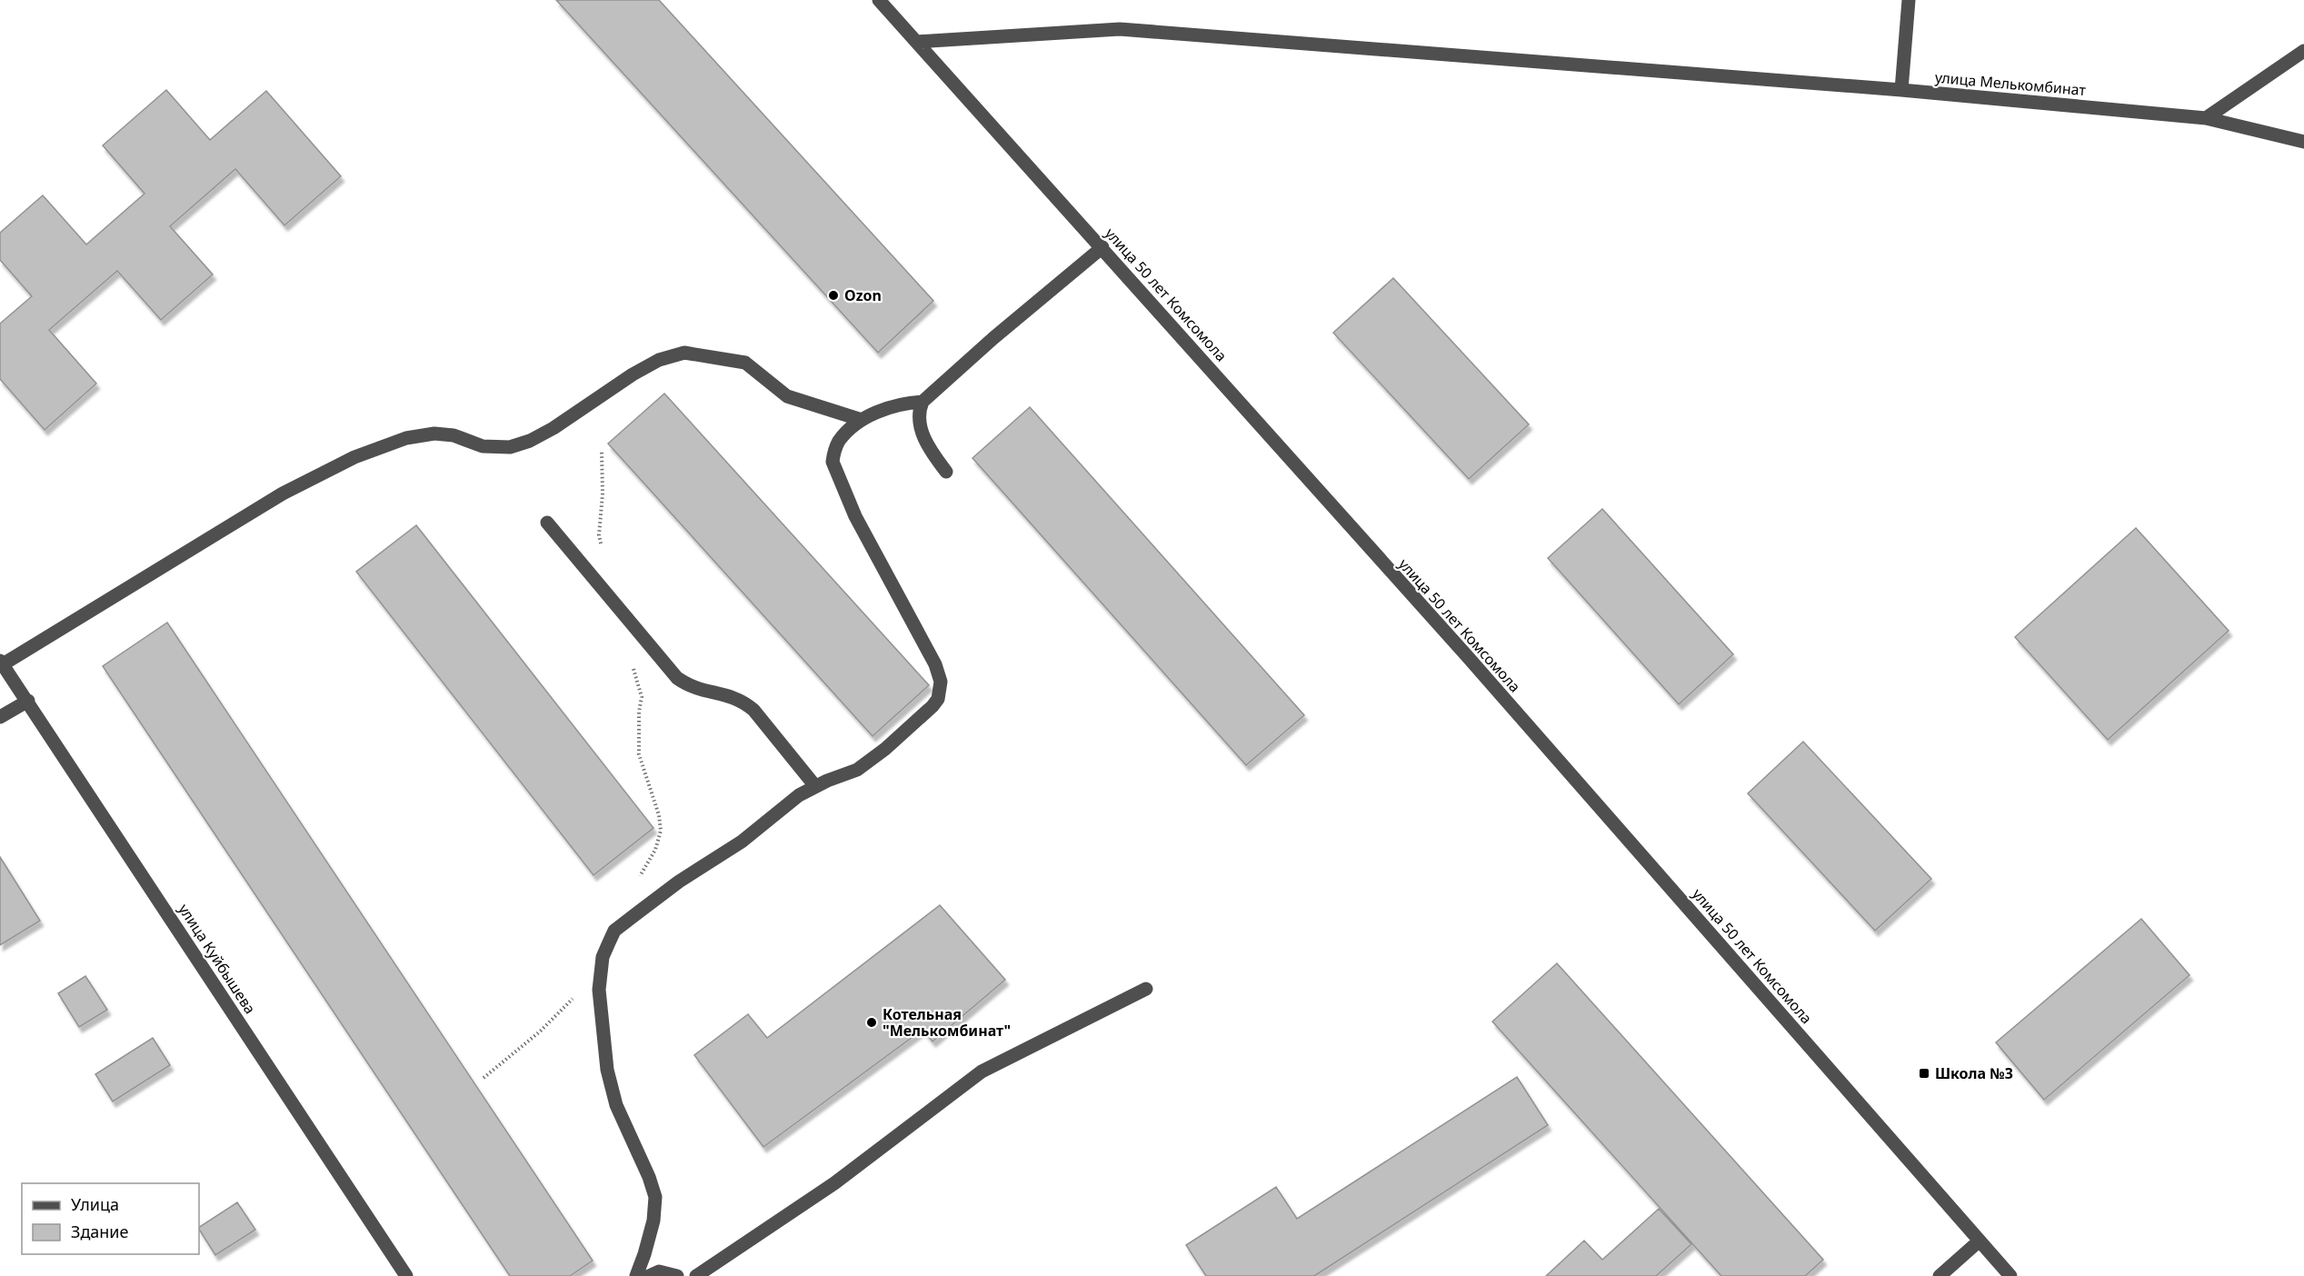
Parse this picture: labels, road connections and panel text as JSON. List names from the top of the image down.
{
  "streets": {
    "street": ["улица Мелькомбинат", "улица 50 лет Комсомола", "улица Куйбышева"]
  },
  "crossings": [
    ["улица Мелькомбинат", "улица 50 лет Комсомола"]
  ],
  "places": {
    "other": ["Ozon", "Котельная \"Мелькомбинат\""],
    "transit": ["Школа №3"]
  },
  "legend": ["Улица", "Здание"]
}
